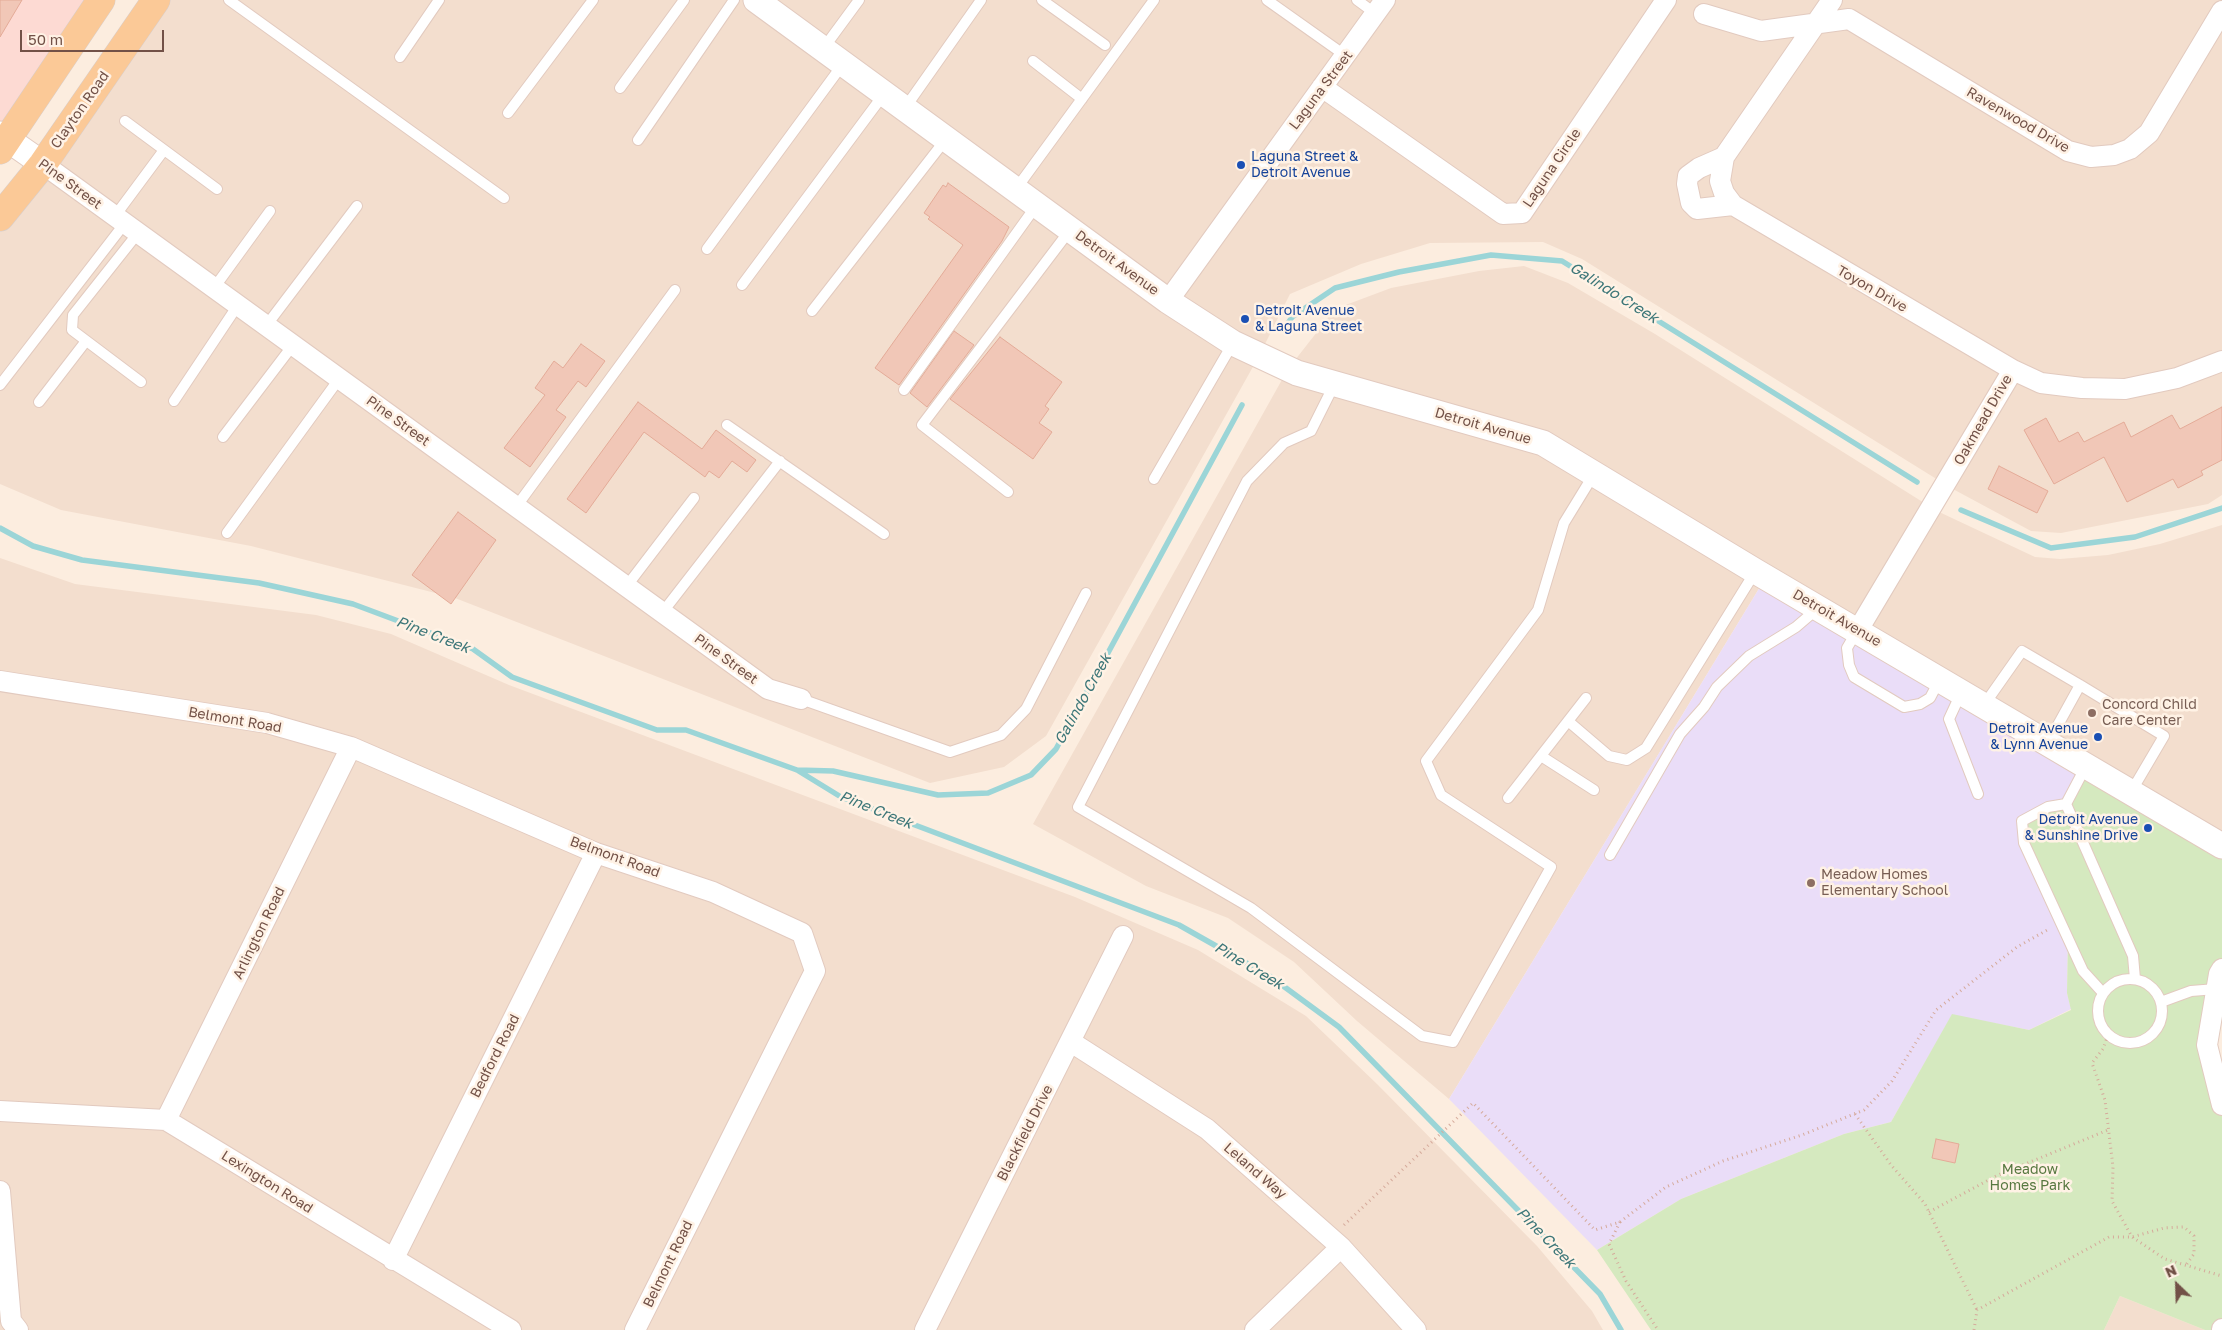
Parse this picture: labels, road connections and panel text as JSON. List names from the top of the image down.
{
  "streets": {
    "main road": ["Clayton Road"],
    "street": [
      "Laguna Street",
      "Ravenwood Drive",
      "Laguna Circle",
      "Pine Street",
      "Detroit Avenue",
      "Toyon Drive",
      "Oakmead Drive",
      "Belmont Road",
      "Arlington Road",
      "Bedford Road",
      "Blackfield Drive",
      "Leland Way",
      "Lexington Road"
    ]
  },
  "crossings": [
    ["Laguna Street", "Laguna Circle"],
    ["Laguna Street", "Detroit Avenue"],
    ["Clayton Road", "Pine Street"],
    ["Ravenwood Drive", "Toyon Drive"],
    ["Detroit Avenue", "Oakmead Drive"],
    ["Toyon Drive", "Oakmead Drive"],
    ["Belmont Road", "Arlington Road"],
    ["Belmont Road", "Bedford Road"],
    ["Arlington Road", "Lexington Road"],
    ["Bedford Road", "Lexington Road"],
    ["Blackfield Drive", "Leland Way"]
  ],
  "water": ["Galindo Creek", "Pine Creek"],
  "parks": ["Meadow Homes Park"],
  "places": [
    "Laguna Street & Detroit Avenue",
    "Detroit Avenue & Laguna Street",
    "Concord Child Care Center",
    "Detroit Avenue & Lynn Avenue",
    "Detroit Avenue & Sunshine Drive",
    "Meadow Homes Elementary School"
  ],
  "scale_bar": "50 m",
  "north": "top left"
}
